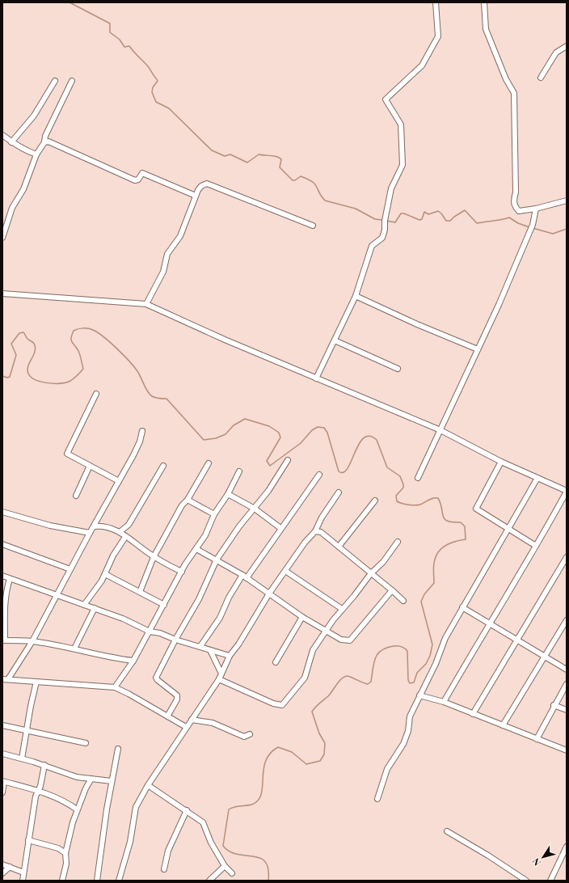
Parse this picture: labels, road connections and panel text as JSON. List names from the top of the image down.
{
  "north": "bottom left"
}
